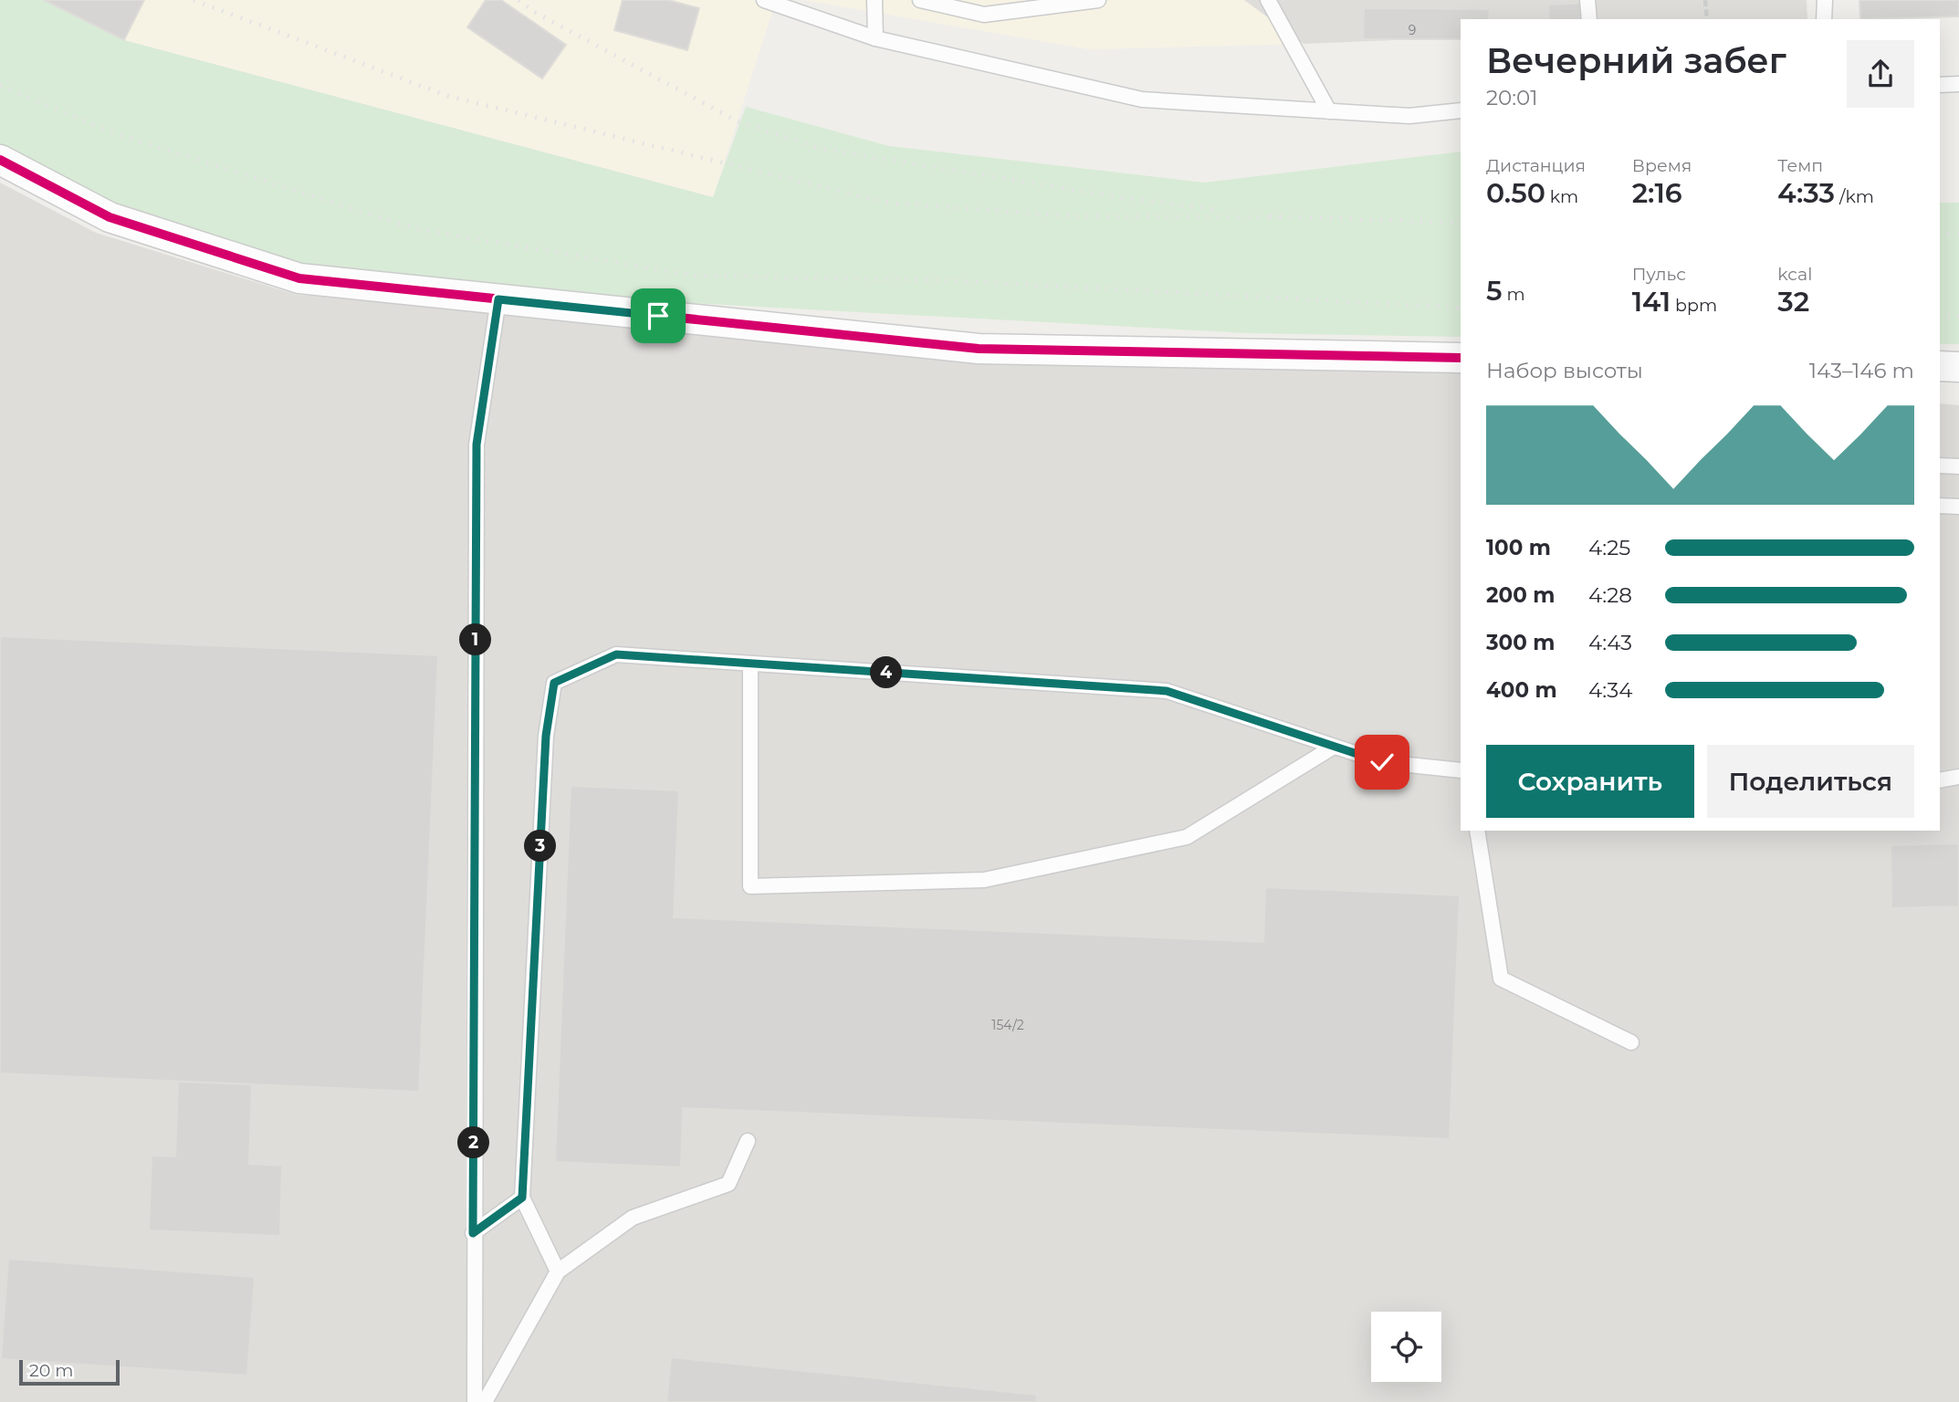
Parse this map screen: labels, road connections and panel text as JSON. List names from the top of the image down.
{
  "house_numbers": ["9", "154/2"],
  "scale_bar": "20 m",
  "page": {
    "heading": ["Вечерний забег", "20:01"],
    "stats": [
      ["Дистанция", "0.50 km"],
      ["Время", "2:16"],
      ["Темп", "4:33 /km"],
      ["5 m"],
      ["Пульс", "141 bpm"],
      ["kcal", "32"]
    ],
    "chart": ["Набор высоты", "143–146 m"],
    "list": [
      {
        "name": "100 m",
        "note": "4:25"
      },
      {
        "name": "200 m",
        "note": "4:28"
      },
      {
        "name": "300 m",
        "note": "4:43"
      },
      {
        "name": "400 m",
        "note": "4:34"
      }
    ],
    "pins": [
      "1",
      "4",
      "3",
      "2"
    ],
    "buttons": ["Сохранить", "Поделиться"],
    "scale": "20 m"
  }
}
